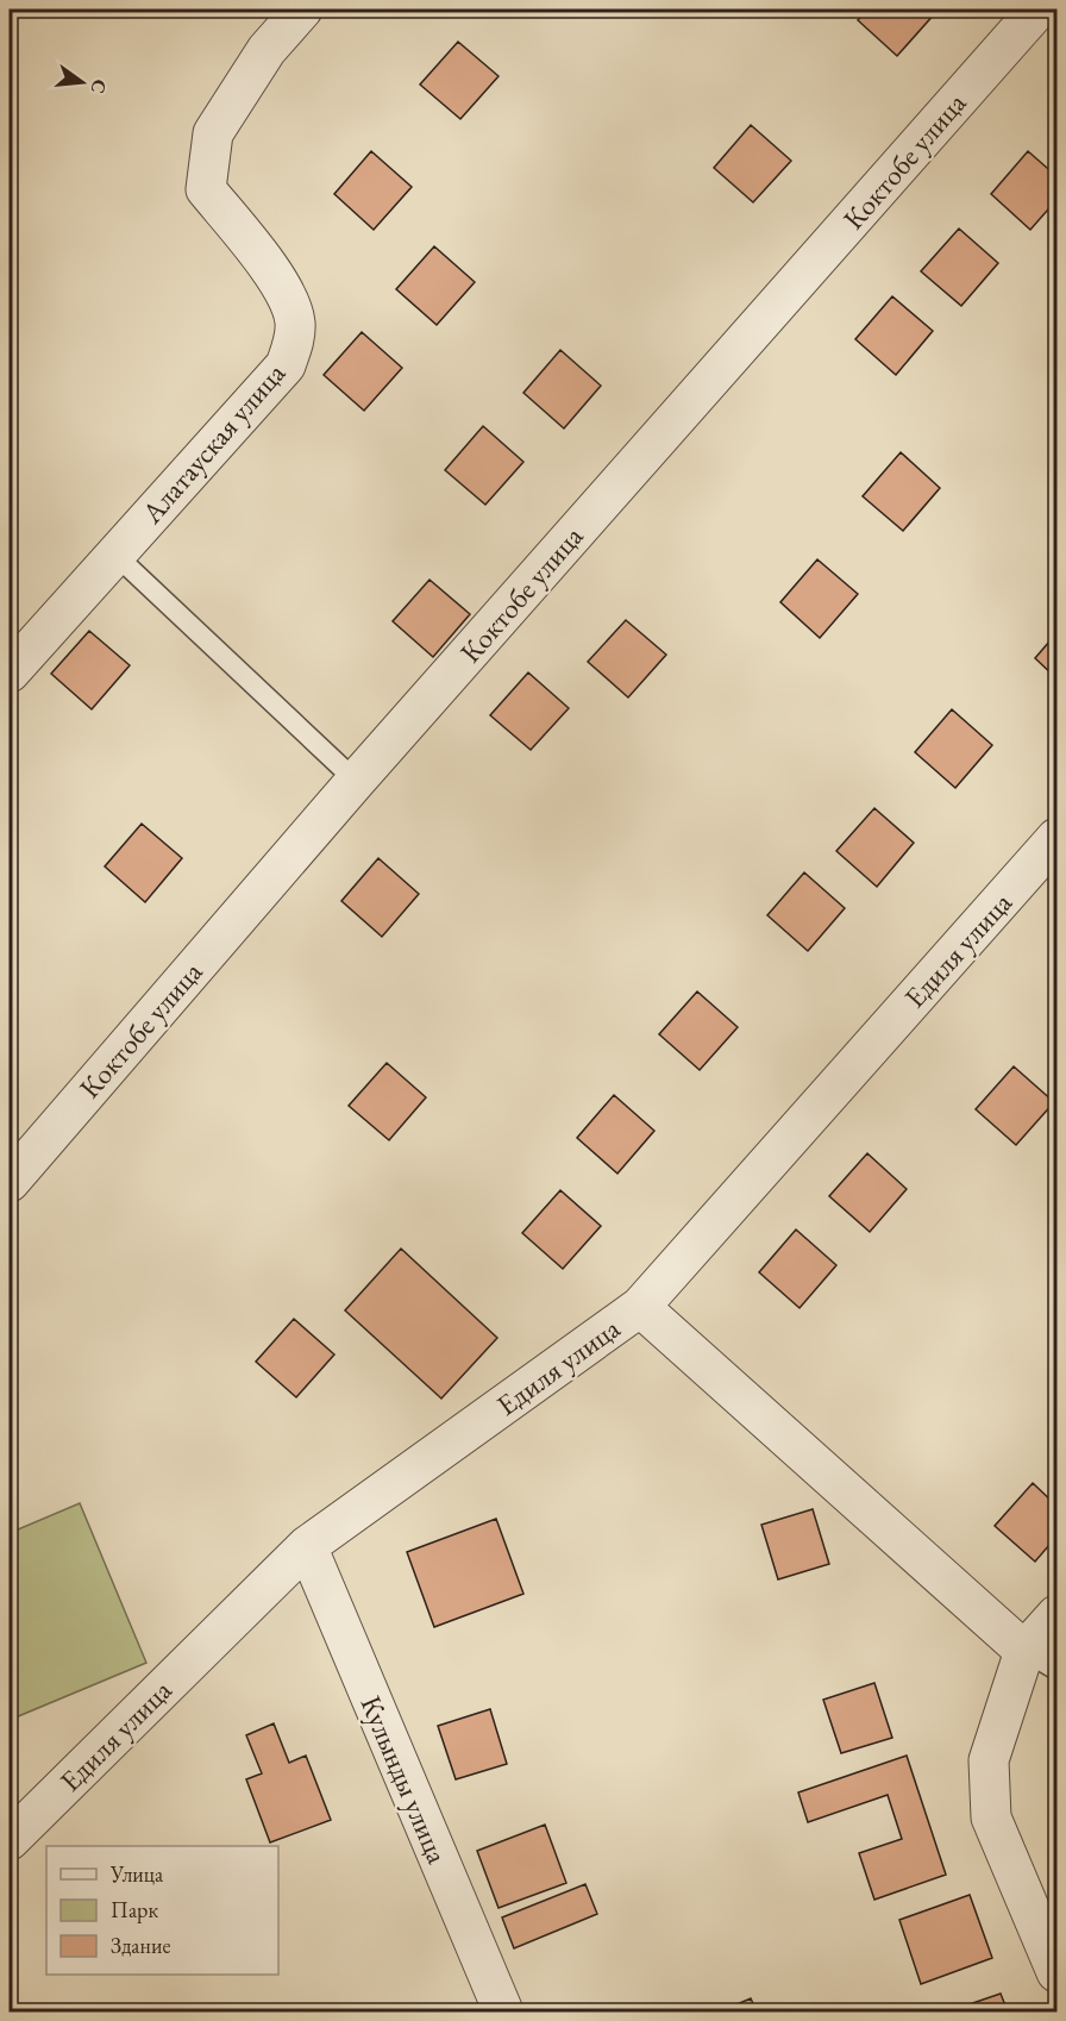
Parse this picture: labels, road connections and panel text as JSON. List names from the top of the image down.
{
  "streets": {
    "street": [
      "Коктобе улица",
      "Алатауская улица",
      "Едиля улица",
      "Кулынды улица"
    ]
  },
  "crossings": [
    ["Едиля улица", "Кулынды улица"]
  ],
  "legend": ["Улица", "Парк", "Здание"],
  "north": "right"
}
